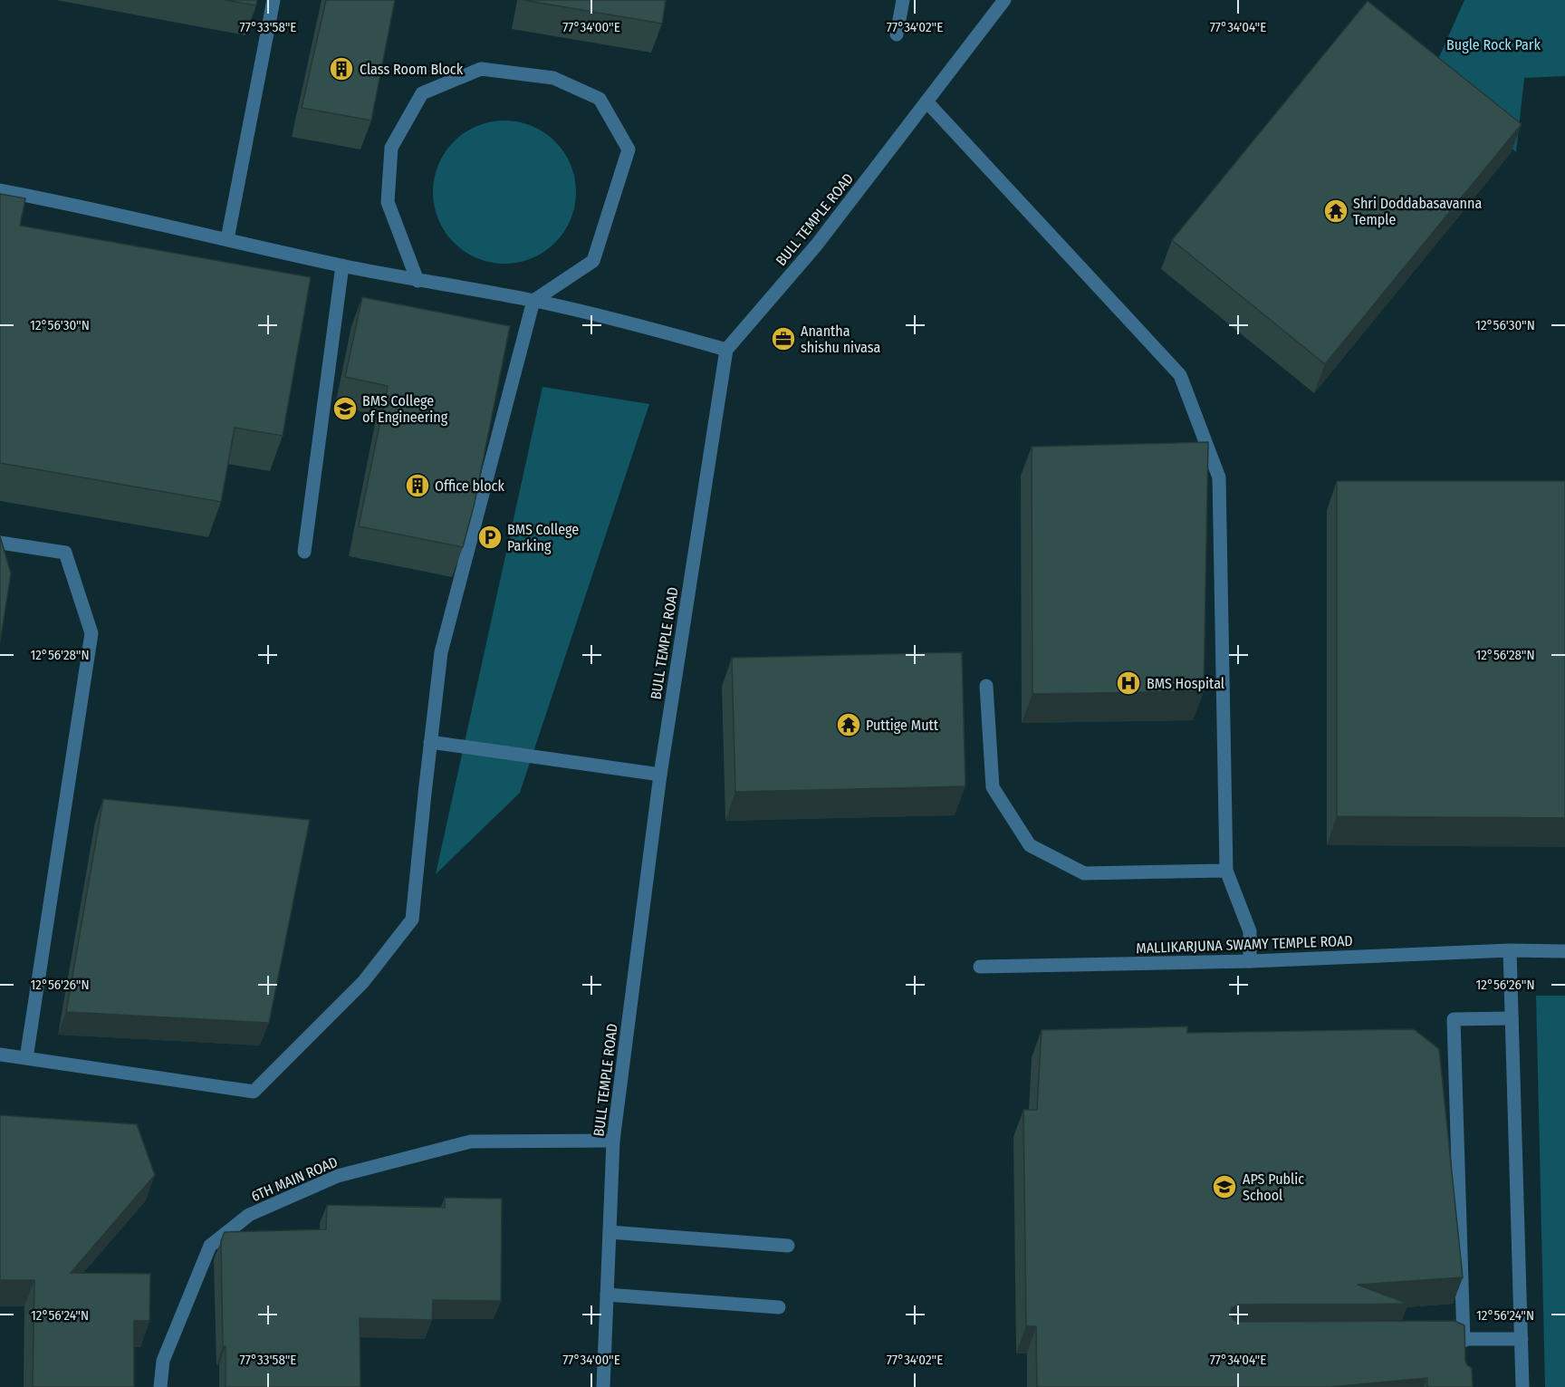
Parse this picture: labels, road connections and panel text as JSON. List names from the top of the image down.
{
  "streets": {
    "street": ["BULL TEMPLE ROAD", "MALLIKARJUNA SWAMY TEMPLE ROAD", "6TH MAIN ROAD"]
  },
  "crossings": [
    ["BULL TEMPLE ROAD", "6TH MAIN ROAD"]
  ],
  "parks": ["Bugle Rock Park"],
  "places": {
    "building": ["Class Room Block", "Office block"],
    "temple": ["Shri Doddabasavanna Temple", "Puttige Mutt"],
    "office": ["Anantha shishu nivasa"],
    "school or university": ["BMS College of Engineering", "APS Public School"],
    "parking": ["BMS College Parking"],
    "hospital": ["BMS Hospital"]
  },
  "coordinates": [
    "77°33'58\"E",
    "77°34'00\"E",
    "77°34'02\"E",
    "77°34'04\"E",
    "12°56'30\"N",
    "12°56'28\"N",
    "12°56'26\"N",
    "12°56'24\"N"
  ]
}
